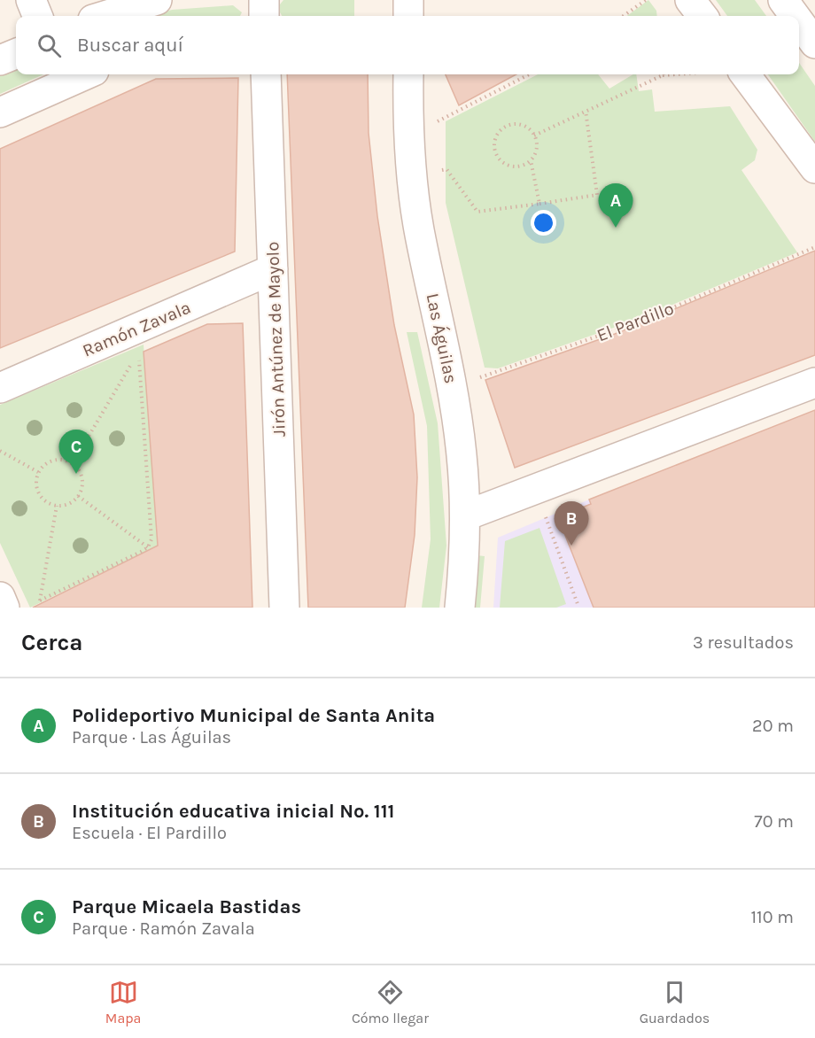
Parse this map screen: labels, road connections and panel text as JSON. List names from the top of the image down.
{
  "streets": {
    "street": ["Ramón Zavala", "Las Águilas", "Jirón Antúnez de Mayolo"],
    "path": ["El Pardillo"]
  },
  "crossings": [
    ["El Pardillo", "Las Águilas"],
    ["Ramón Zavala", "Jirón Antúnez de Mayolo"]
  ],
  "page": {
    "search": "Buscar aquí",
    "pins": ["A", "C", "B"],
    "heading": ["Cerca", "3 resultados"],
    "list": [
      {
        "mark": "A",
        "name": "Polideportivo Municipal de Santa Anita",
        "note": "Parque · Las Águilas",
        "value": "20 m"
      },
      {
        "mark": "B",
        "name": "Institución educativa inicial No. 111",
        "note": "Escuela · El Pardillo",
        "value": "70 m"
      },
      {
        "mark": "C",
        "name": "Parque Micaela Bastidas",
        "note": "Parque · Ramón Zavala",
        "value": "110 m"
      }
    ],
    "nav": ["Mapa", "Cómo llegar", "Guardados"]
  }
}
